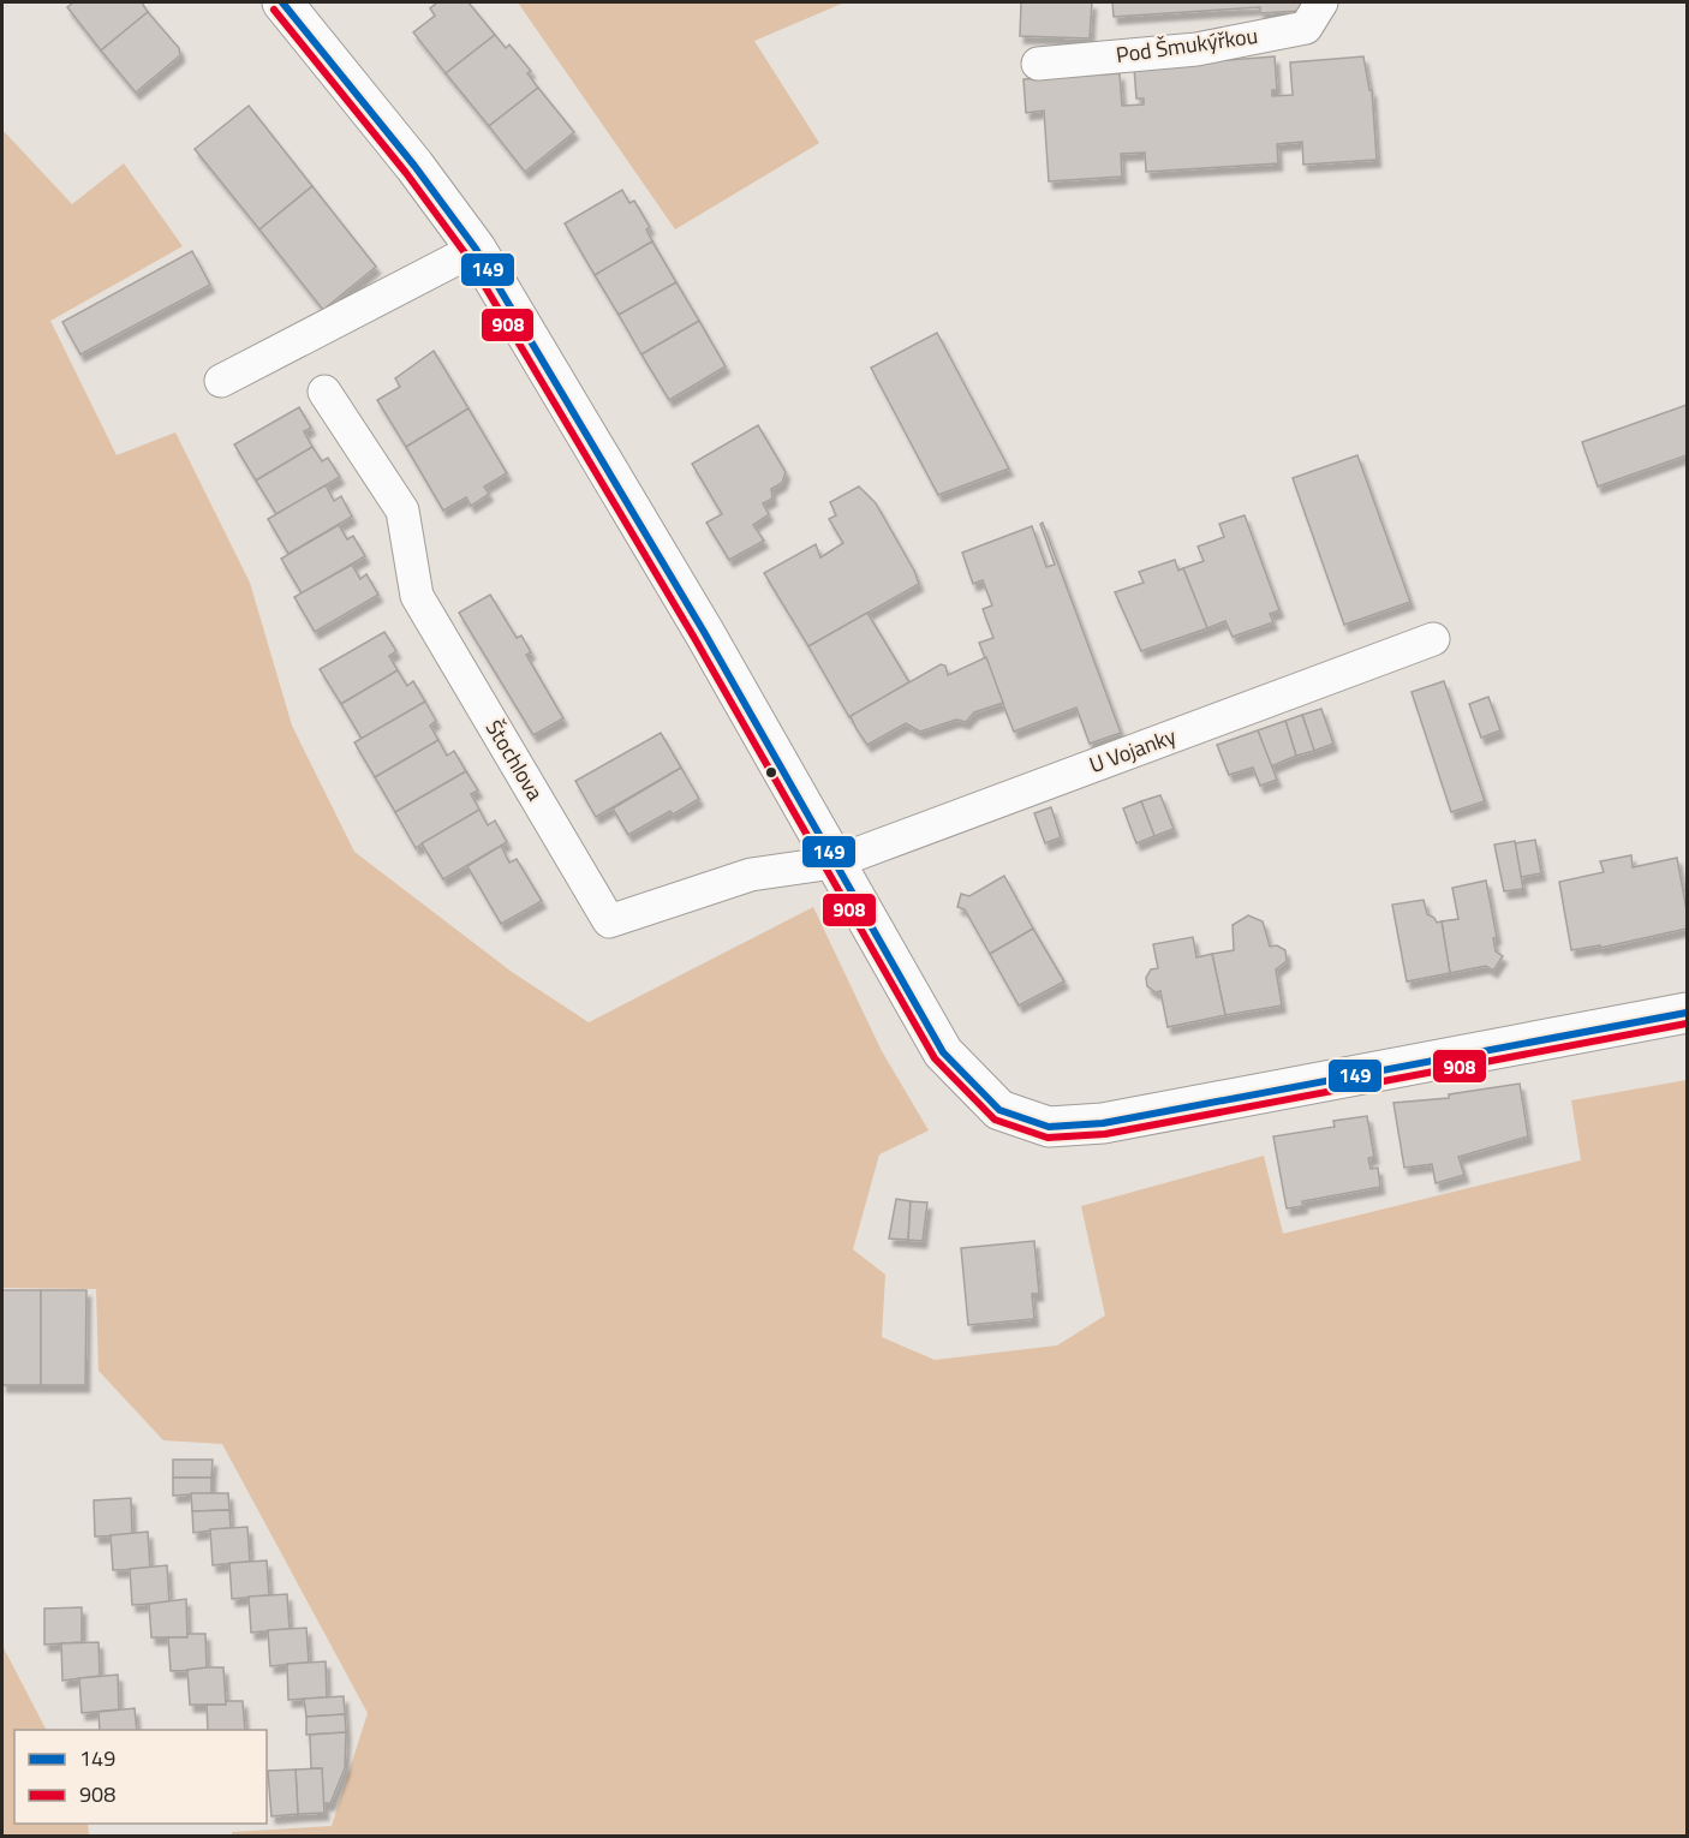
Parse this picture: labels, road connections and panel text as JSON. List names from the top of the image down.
{
  "streets": {
    "street": ["Pod Šmukýřkou", "U Vojanky", "Štochlova"]
  },
  "crossings": [
    ["U Vojanky", "Štochlova"]
  ],
  "lines": ["transit line 149", "transit line 908"],
  "legend": ["149", "908"]
}
